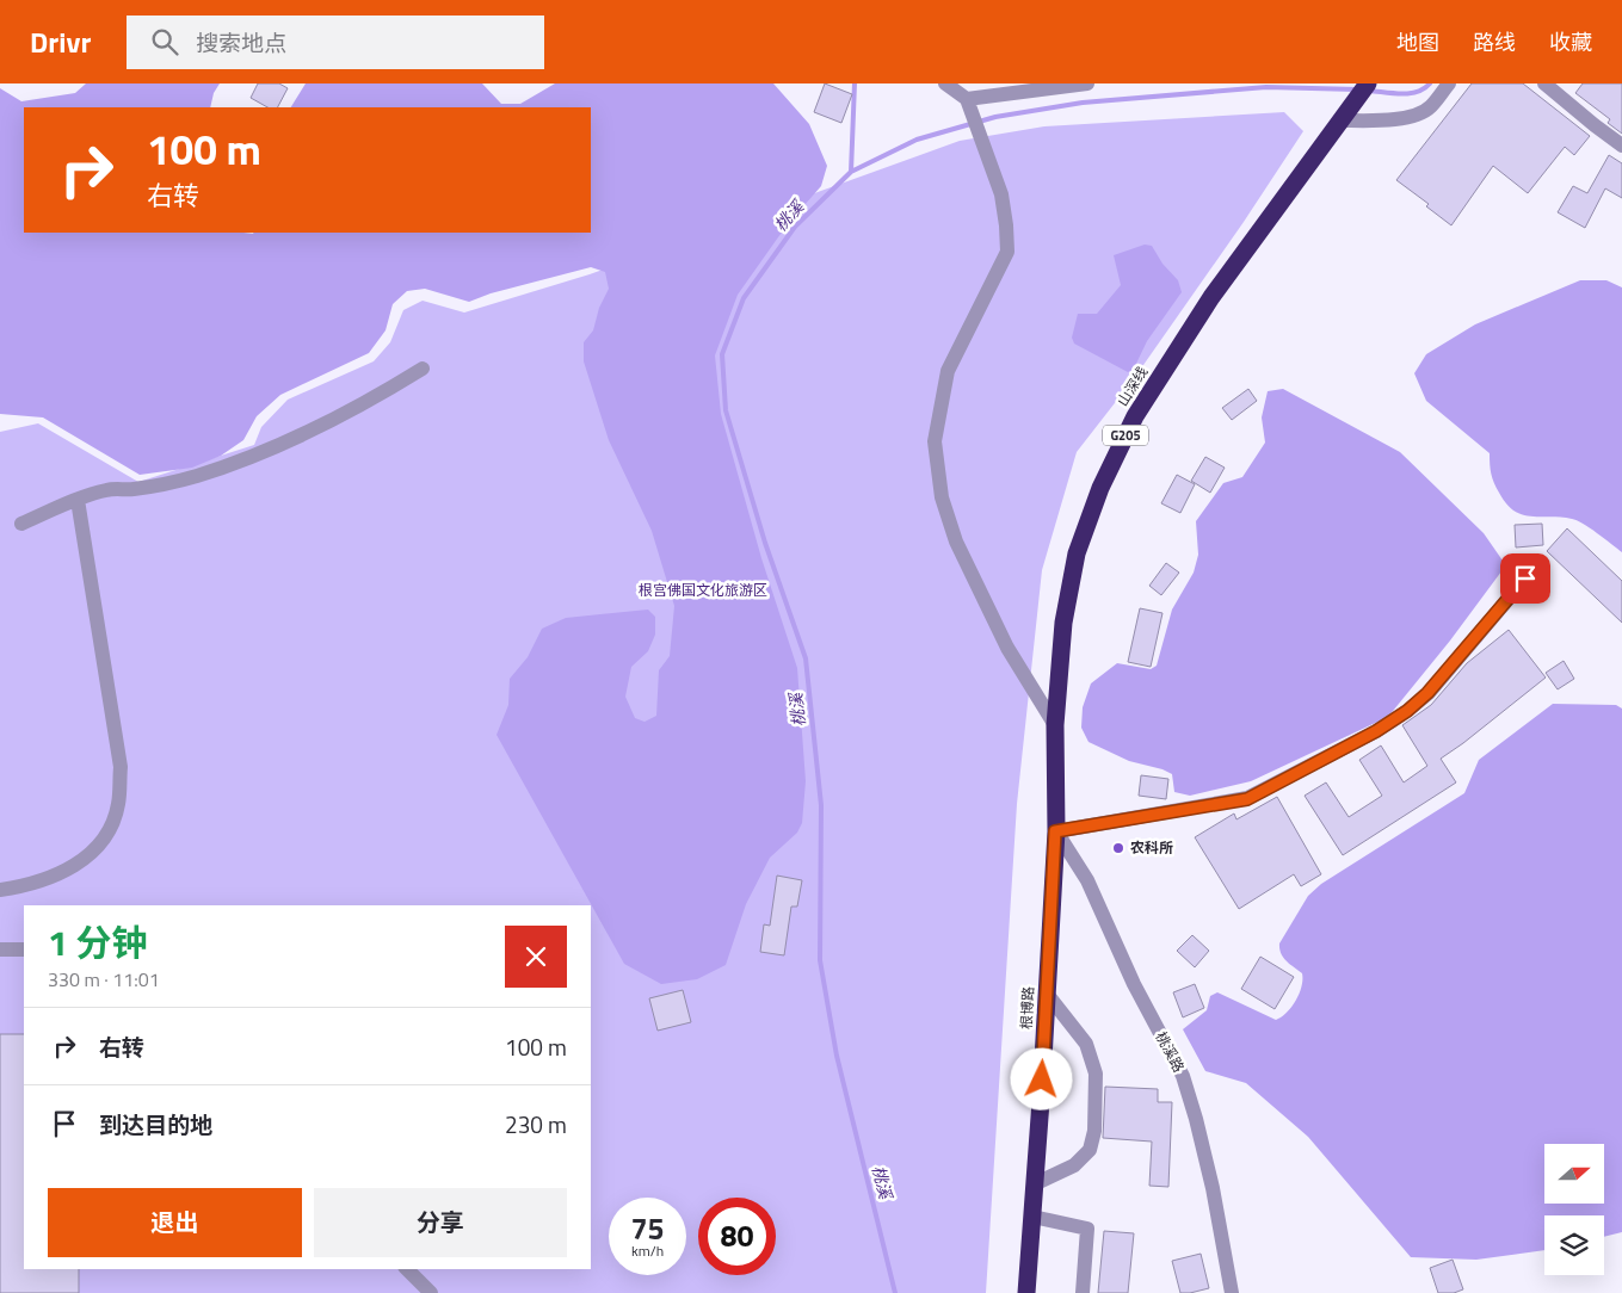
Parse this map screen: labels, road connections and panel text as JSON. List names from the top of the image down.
{
  "streets": {
    "highway": ["山深线", "G205", "根博路"],
    "street": ["桃溪路"]
  },
  "crossings": [
    ["山深线", "根博路"],
    ["山深线", "桃溪路"],
    ["根博路", "桃溪路"]
  ],
  "water": ["桃溪"],
  "parks": ["根宫佛国文化旅游区"],
  "places": ["农科所"],
  "north": "right",
  "page": {
    "header": "Drivr",
    "search": "搜索地点",
    "nav": ["地图", "路线", "收藏"],
    "turn": ["100 m", "右转"],
    "heading": ["1 分钟", "330 m · 11:01"],
    "list": [
      {
        "name": "右转",
        "value": "100 m"
      },
      {
        "name": "到达目的地",
        "value": "230 m"
      }
    ],
    "buttons": ["退出", "分享"],
    "speed": "75 km/h",
    "limit": "80"
  }
}
